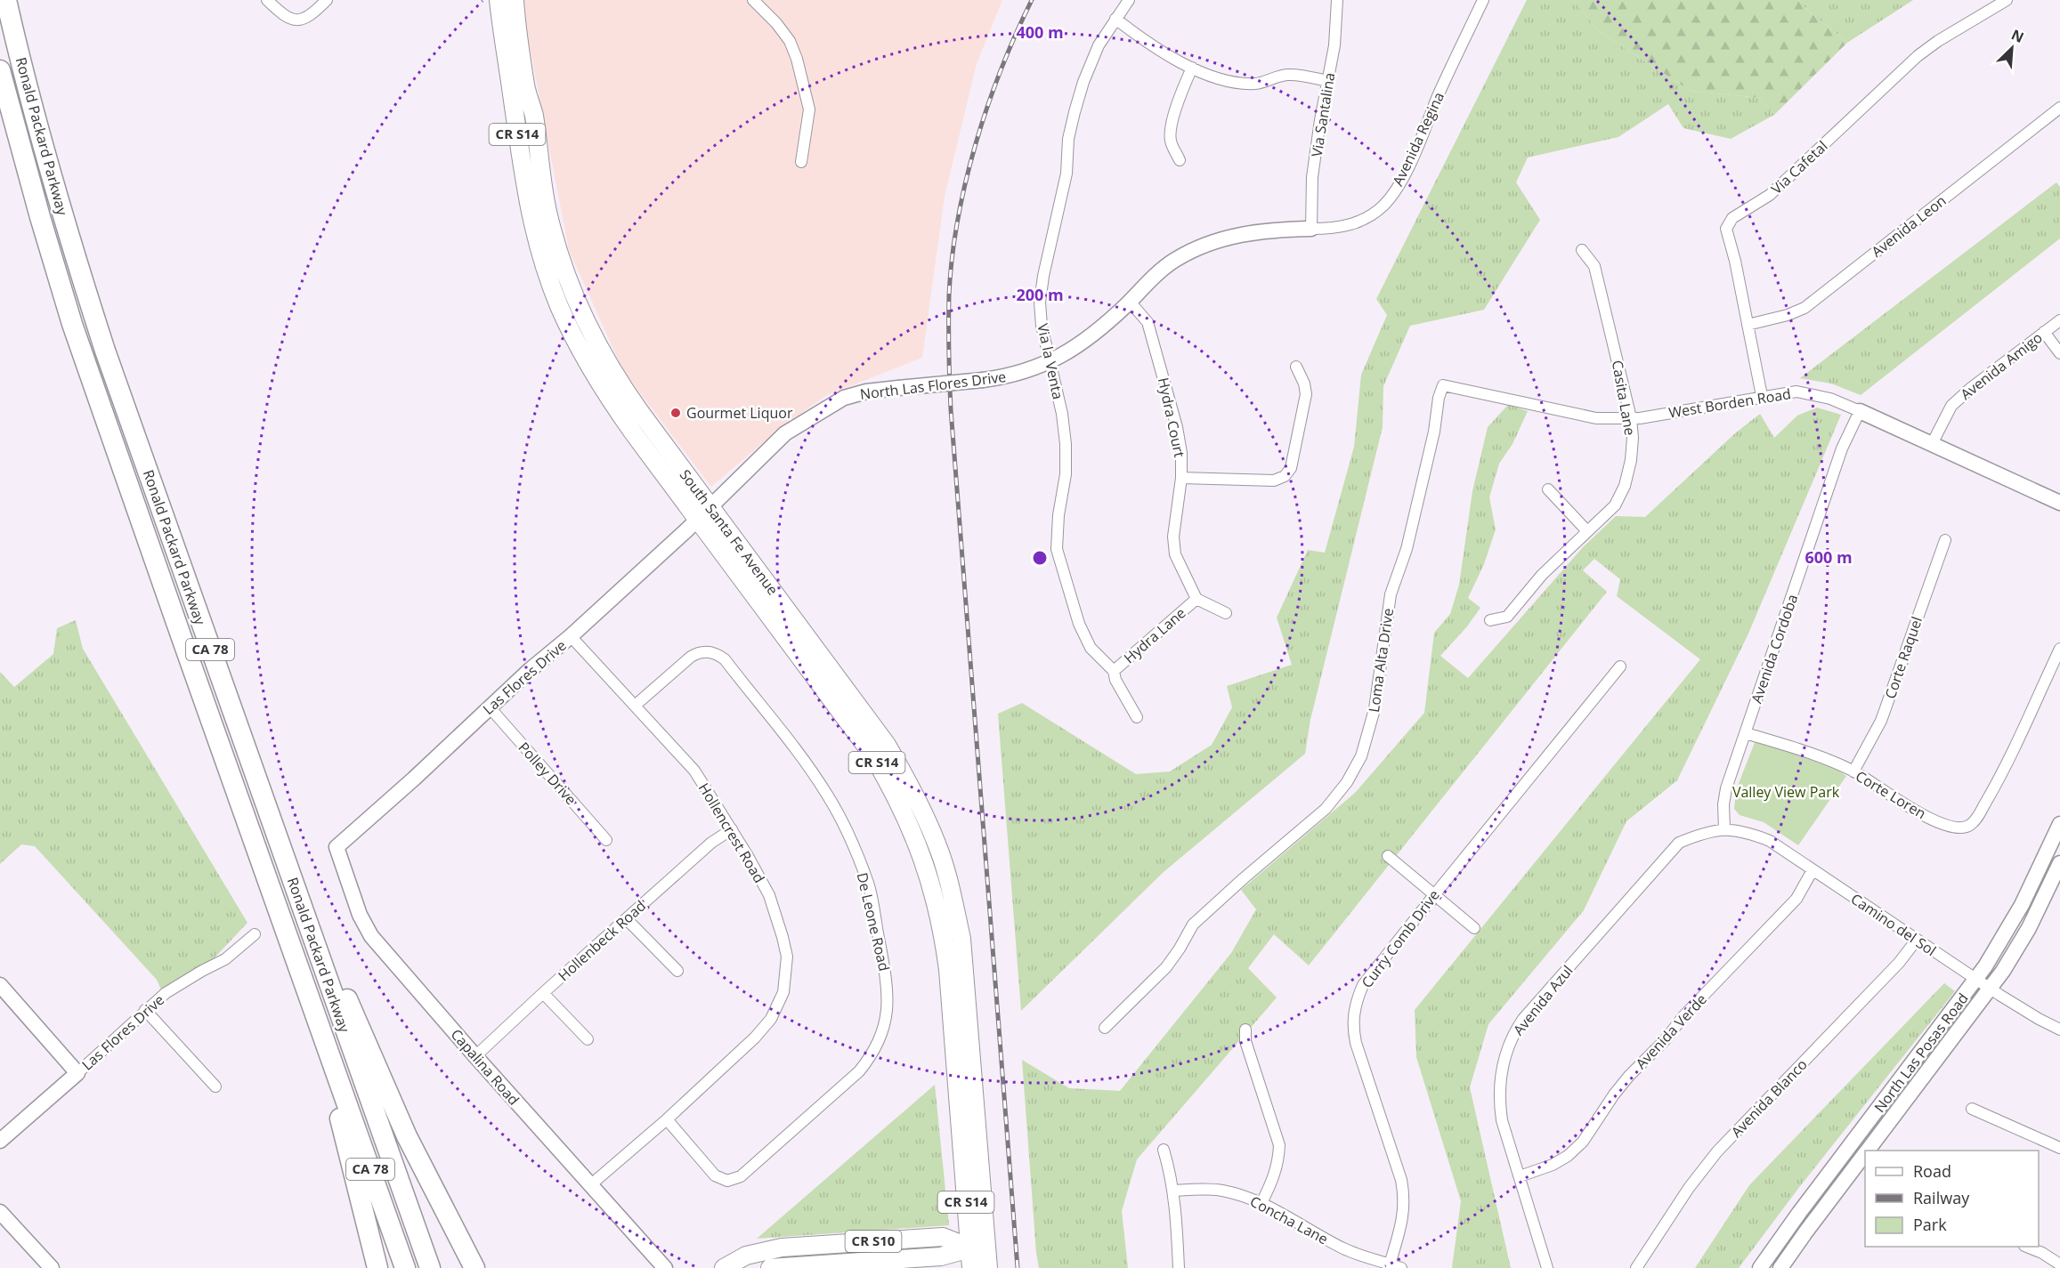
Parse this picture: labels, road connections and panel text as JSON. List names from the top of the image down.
{
  "streets": {
    "highway": ["Ronald Packard Parkway", "CA 78"],
    "main road": ["CR S14", "South Santa Fe Avenue", "CR S10"],
    "street": [
      "Via Santalina",
      "Avenida Regina",
      "Via Cafetal",
      "Avenida Leon",
      "Via la Venta",
      "Avenida Amigo",
      "North Las Flores Drive",
      "Casita Lane",
      "West Borden Road",
      "Hydra Court",
      "Hydra Lane",
      "Avenida Cordoba",
      "Corte Raquel",
      "Loma Alta Drive",
      "Las Flores Drive",
      "Polley Drive",
      "Corte Loren",
      "Hollencrest Road",
      "De Leone Road",
      "Camino del Sol",
      "Curry Comb Drive",
      "Hollenbeck Road",
      "Avenida Azul",
      "Avenida Verde",
      "North Las Posas Road",
      "Capalina Road",
      "Avenida Blanco",
      "Concha Lane"
    ]
  },
  "crossings": [
    ["Via Santalina", "Avenida Regina"],
    ["Via Santalina", "North Las Flores Drive"],
    ["CR S14", "South Santa Fe Avenue"],
    ["CR S14", "CR S10"],
    ["Avenida Regina", "North Las Flores Drive"],
    ["Via Cafetal", "Avenida Leon"],
    ["Via Cafetal", "West Borden Road"],
    ["Via la Venta", "North Las Flores Drive"],
    ["Via la Venta", "Hydra Lane"],
    ["Avenida Amigo", "West Borden Road"],
    ["North Las Flores Drive", "Hydra Court"],
    ["North Las Flores Drive", "South Santa Fe Avenue"],
    ["North Las Flores Drive", "Las Flores Drive"],
    ["Casita Lane", "West Borden Road"],
    ["West Borden Road", "Avenida Cordoba"],
    ["West Borden Road", "Loma Alta Drive"],
    ["Hydra Court", "Hydra Lane"],
    ["South Santa Fe Avenue", "Las Flores Drive"],
    ["Avenida Cordoba", "Corte Loren"],
    ["Avenida Cordoba", "Camino del Sol"],
    ["Avenida Cordoba", "Avenida Azul"],
    ["Corte Raquel", "Corte Loren"],
    ["Las Flores Drive", "Polley Drive"],
    ["Las Flores Drive", "Hollencrest Road"],
    ["Las Flores Drive", "Capalina Road"],
    ["Hollencrest Road", "De Leone Road"],
    ["Hollencrest Road", "Hollenbeck Road"],
    ["Hollencrest Road", "Capalina Road"],
    ["Camino del Sol", "Avenida Azul"],
    ["Camino del Sol", "Avenida Verde"],
    ["Camino del Sol", "North Las Posas Road"],
    ["Camino del Sol", "Avenida Blanco"],
    ["Curry Comb Drive", "Concha Lane"],
    ["Hollenbeck Road", "Capalina Road"],
    ["Avenida Azul", "Avenida Verde"]
  ],
  "parks": ["Valley View Park"],
  "places": ["Gourmet Liquor"],
  "legend": ["Road", "Railway", "Park"],
  "north": "top right",
  "rings": ["400 m", "200 m", "600 m"]
}
